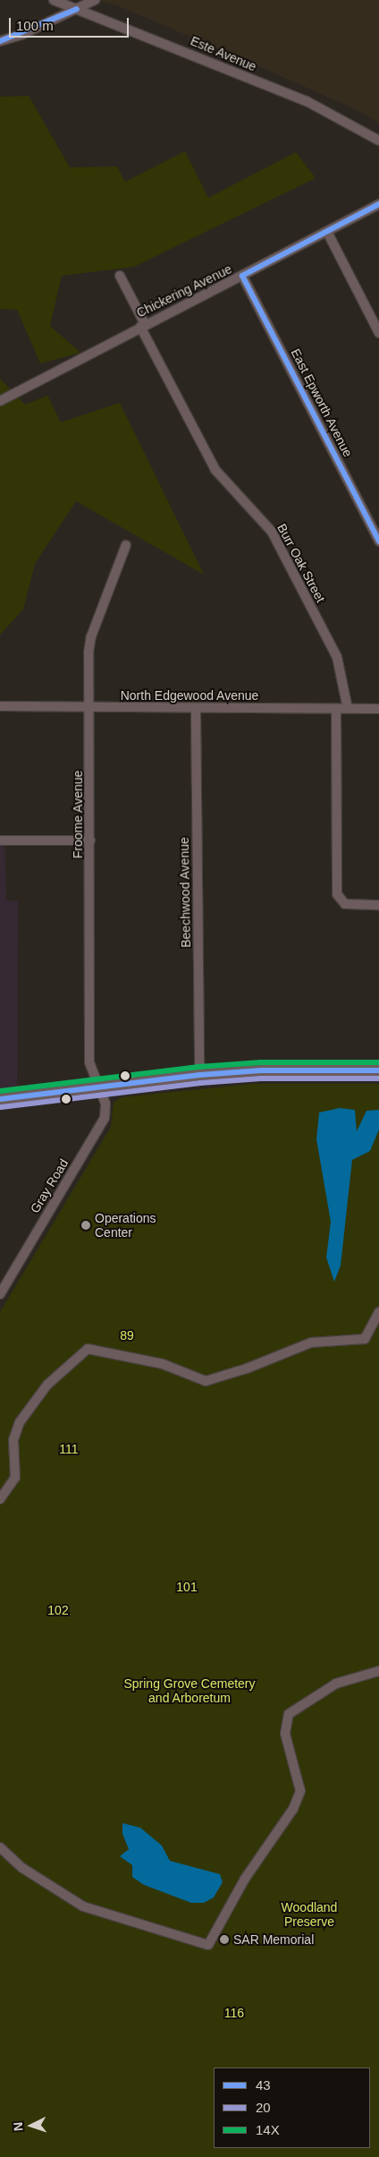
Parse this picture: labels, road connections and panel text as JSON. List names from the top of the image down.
{
  "streets": {
    "street": [
      "Este Avenue",
      "Chickering Avenue",
      "East Epworth Avenue",
      "Burr Oak Street",
      "North Edgewood Avenue",
      "Froome Avenue",
      "Beechwood Avenue",
      "Gray Road"
    ]
  },
  "crossings": [
    ["Chickering Avenue", "East Epworth Avenue"],
    ["Chickering Avenue", "Burr Oak Street"],
    ["Burr Oak Street", "North Edgewood Avenue"],
    ["North Edgewood Avenue", "Froome Avenue"],
    ["North Edgewood Avenue", "Beechwood Avenue"],
    ["Froome Avenue", "Gray Road"]
  ],
  "parks": [
    "89",
    "111",
    "101",
    "102",
    "Spring Grove Cemetery and Arboretum",
    "Woodland Preserve",
    "116"
  ],
  "places": ["Operations Center", "SAR Memorial"],
  "lines": ["transit line 43", "transit line 14X", "transit line 20"],
  "legend": ["43", "20", "14X"],
  "scale_bar": "100 m",
  "north": "left"
}
